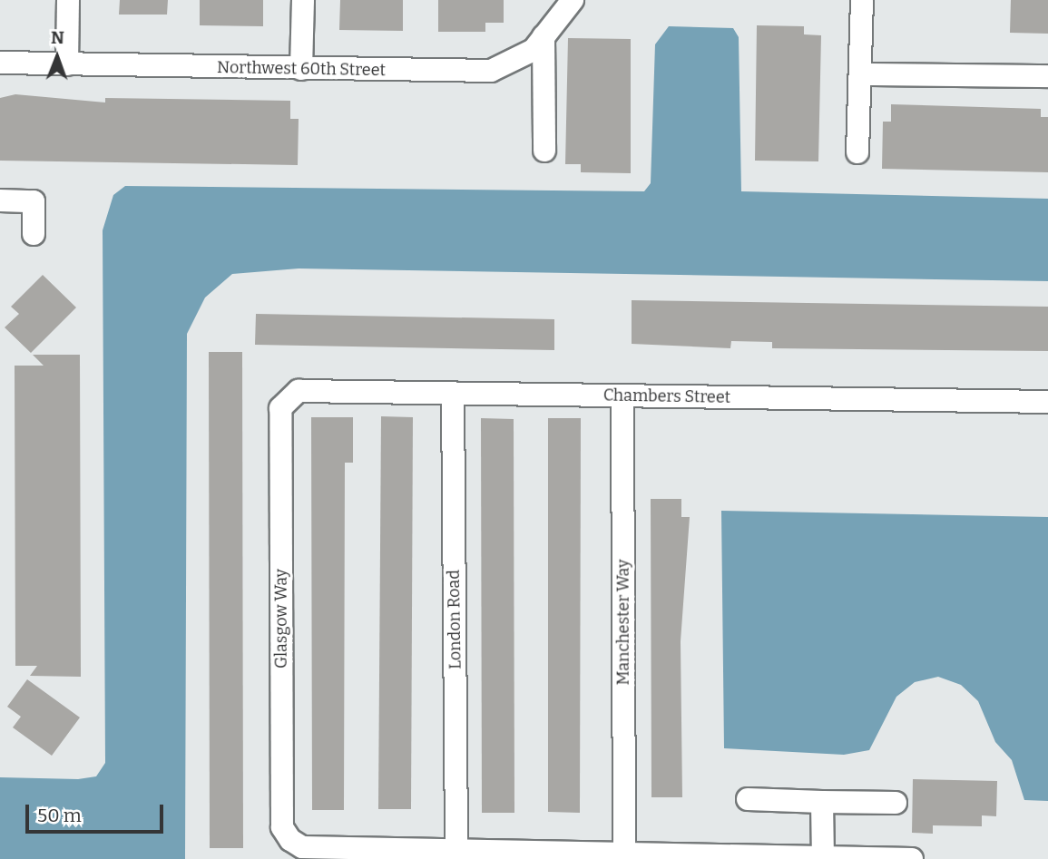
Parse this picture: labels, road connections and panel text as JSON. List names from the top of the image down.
{
  "streets": {
    "street": [
      "Northwest 60th Street",
      "Chambers Street",
      "Glasgow Way",
      "London Road",
      "Manchester Way"
    ]
  },
  "crossings": [
    ["Chambers Street", "Glasgow Way"],
    ["Chambers Street", "London Road"],
    ["Chambers Street", "Manchester Way"],
    ["Glasgow Way", "London Road"]
  ],
  "scale_bar": "50 m",
  "north": "top"
}
